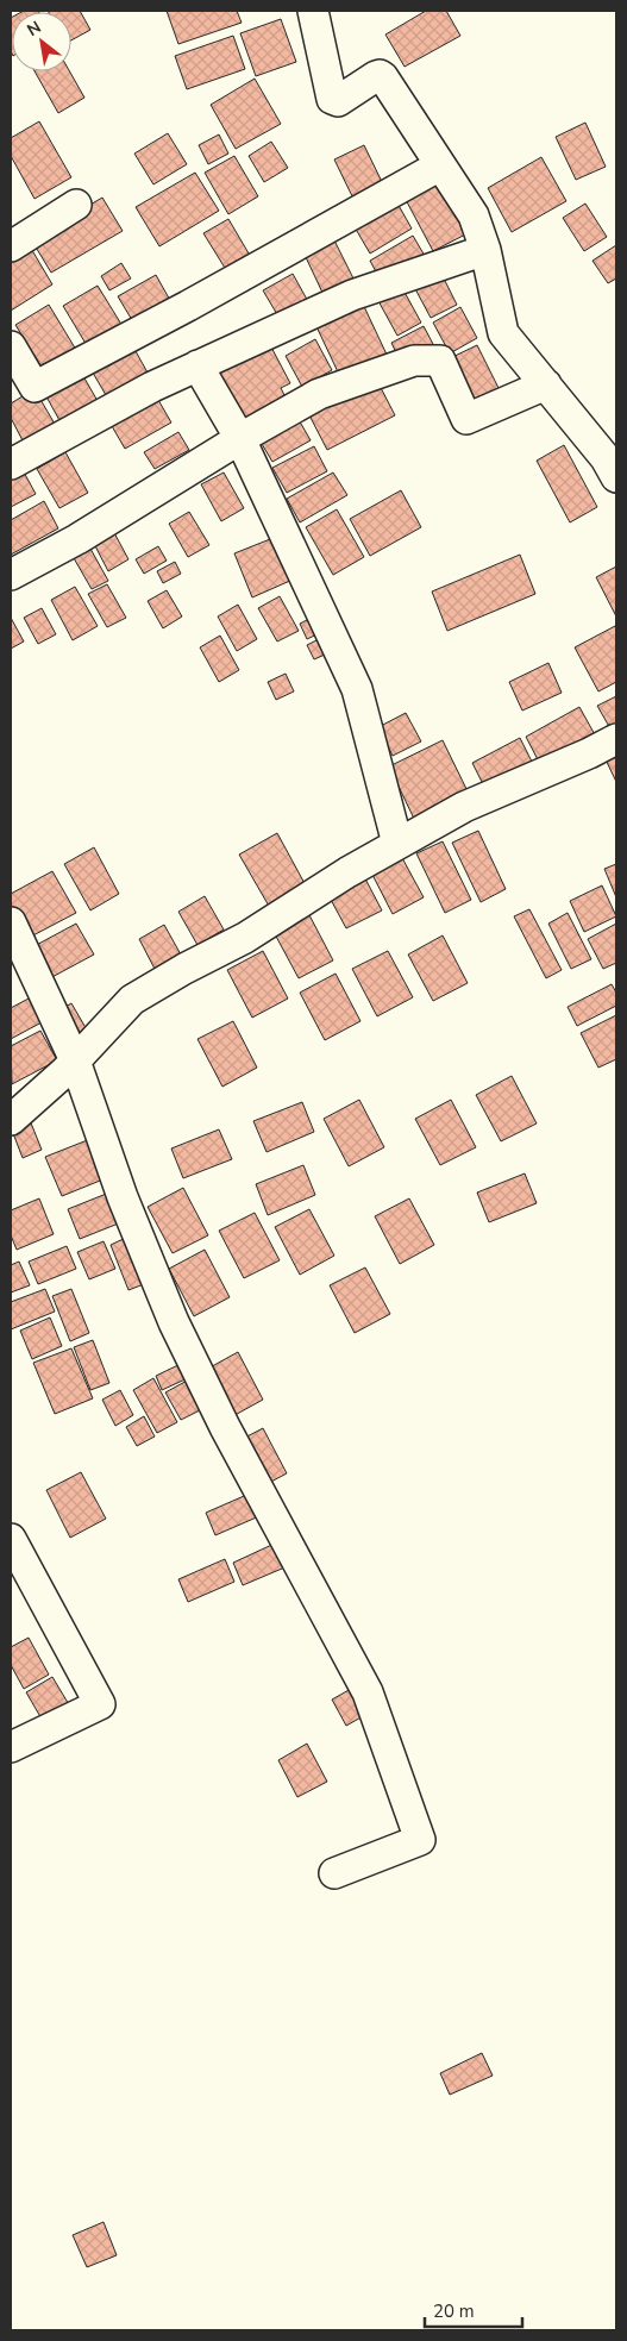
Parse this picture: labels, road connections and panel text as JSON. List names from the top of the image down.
{
  "scale_bar": "20 m",
  "north": "top left"
}
